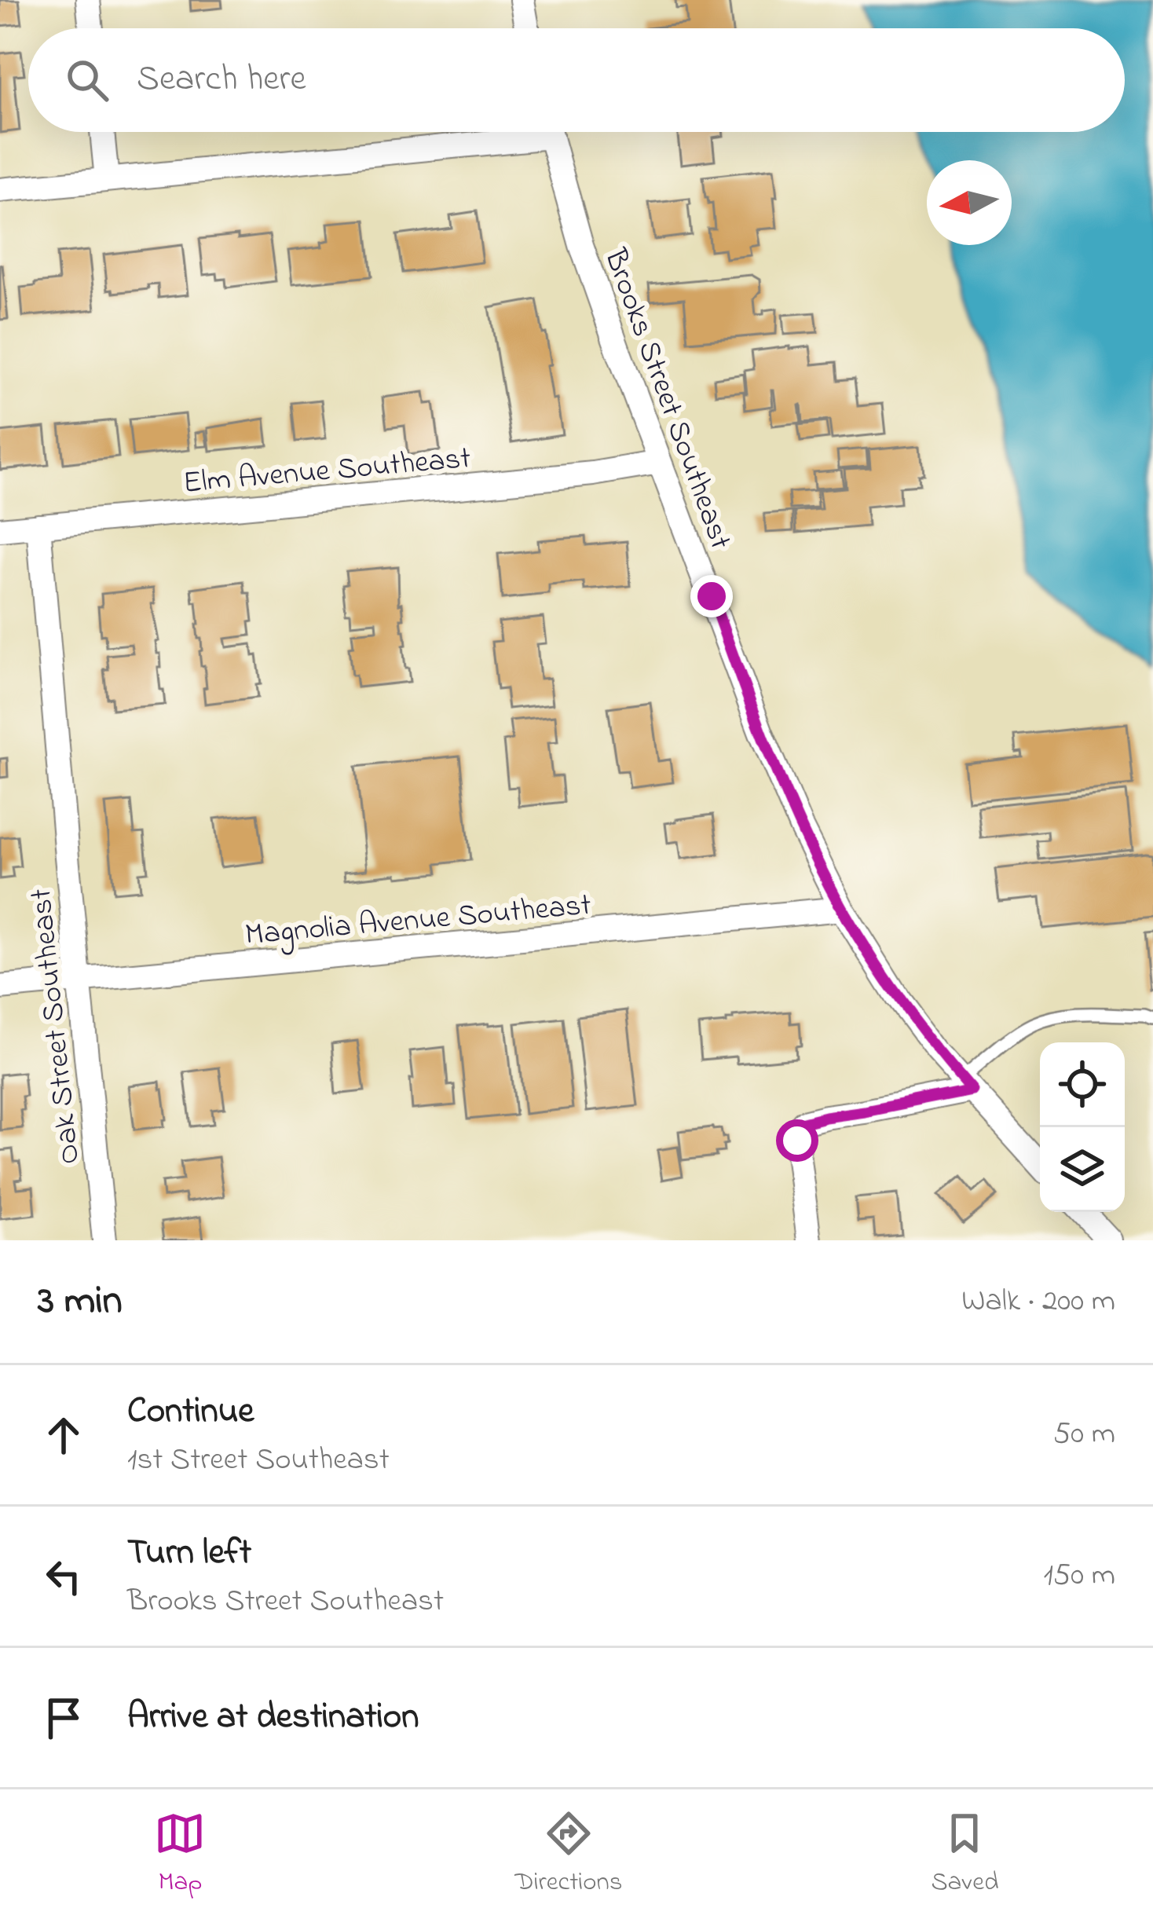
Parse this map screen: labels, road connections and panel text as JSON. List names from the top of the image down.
{
  "streets": {
    "street": [
      "Brooks Street Southeast",
      "Elm Avenue Southeast",
      "Magnolia Avenue Southeast",
      "Oak Street Southeast"
    ]
  },
  "crossings": [
    ["Brooks Street Southeast", "Elm Avenue Southeast"],
    ["Brooks Street Southeast", "Magnolia Avenue Southeast"],
    ["Elm Avenue Southeast", "Oak Street Southeast"],
    ["Magnolia Avenue Southeast", "Oak Street Southeast"]
  ],
  "north": "left",
  "page": {
    "search": "Search here",
    "heading": ["3 min", "Walk · 200 m"],
    "list": [
      ["Continue", "1st Street Southeast", "50 m"],
      ["Turn left", "Brooks Street Southeast", "150 m"],
      "Arrive at destination"
    ],
    "nav": ["Map", "Directions", "Saved"]
  }
}
